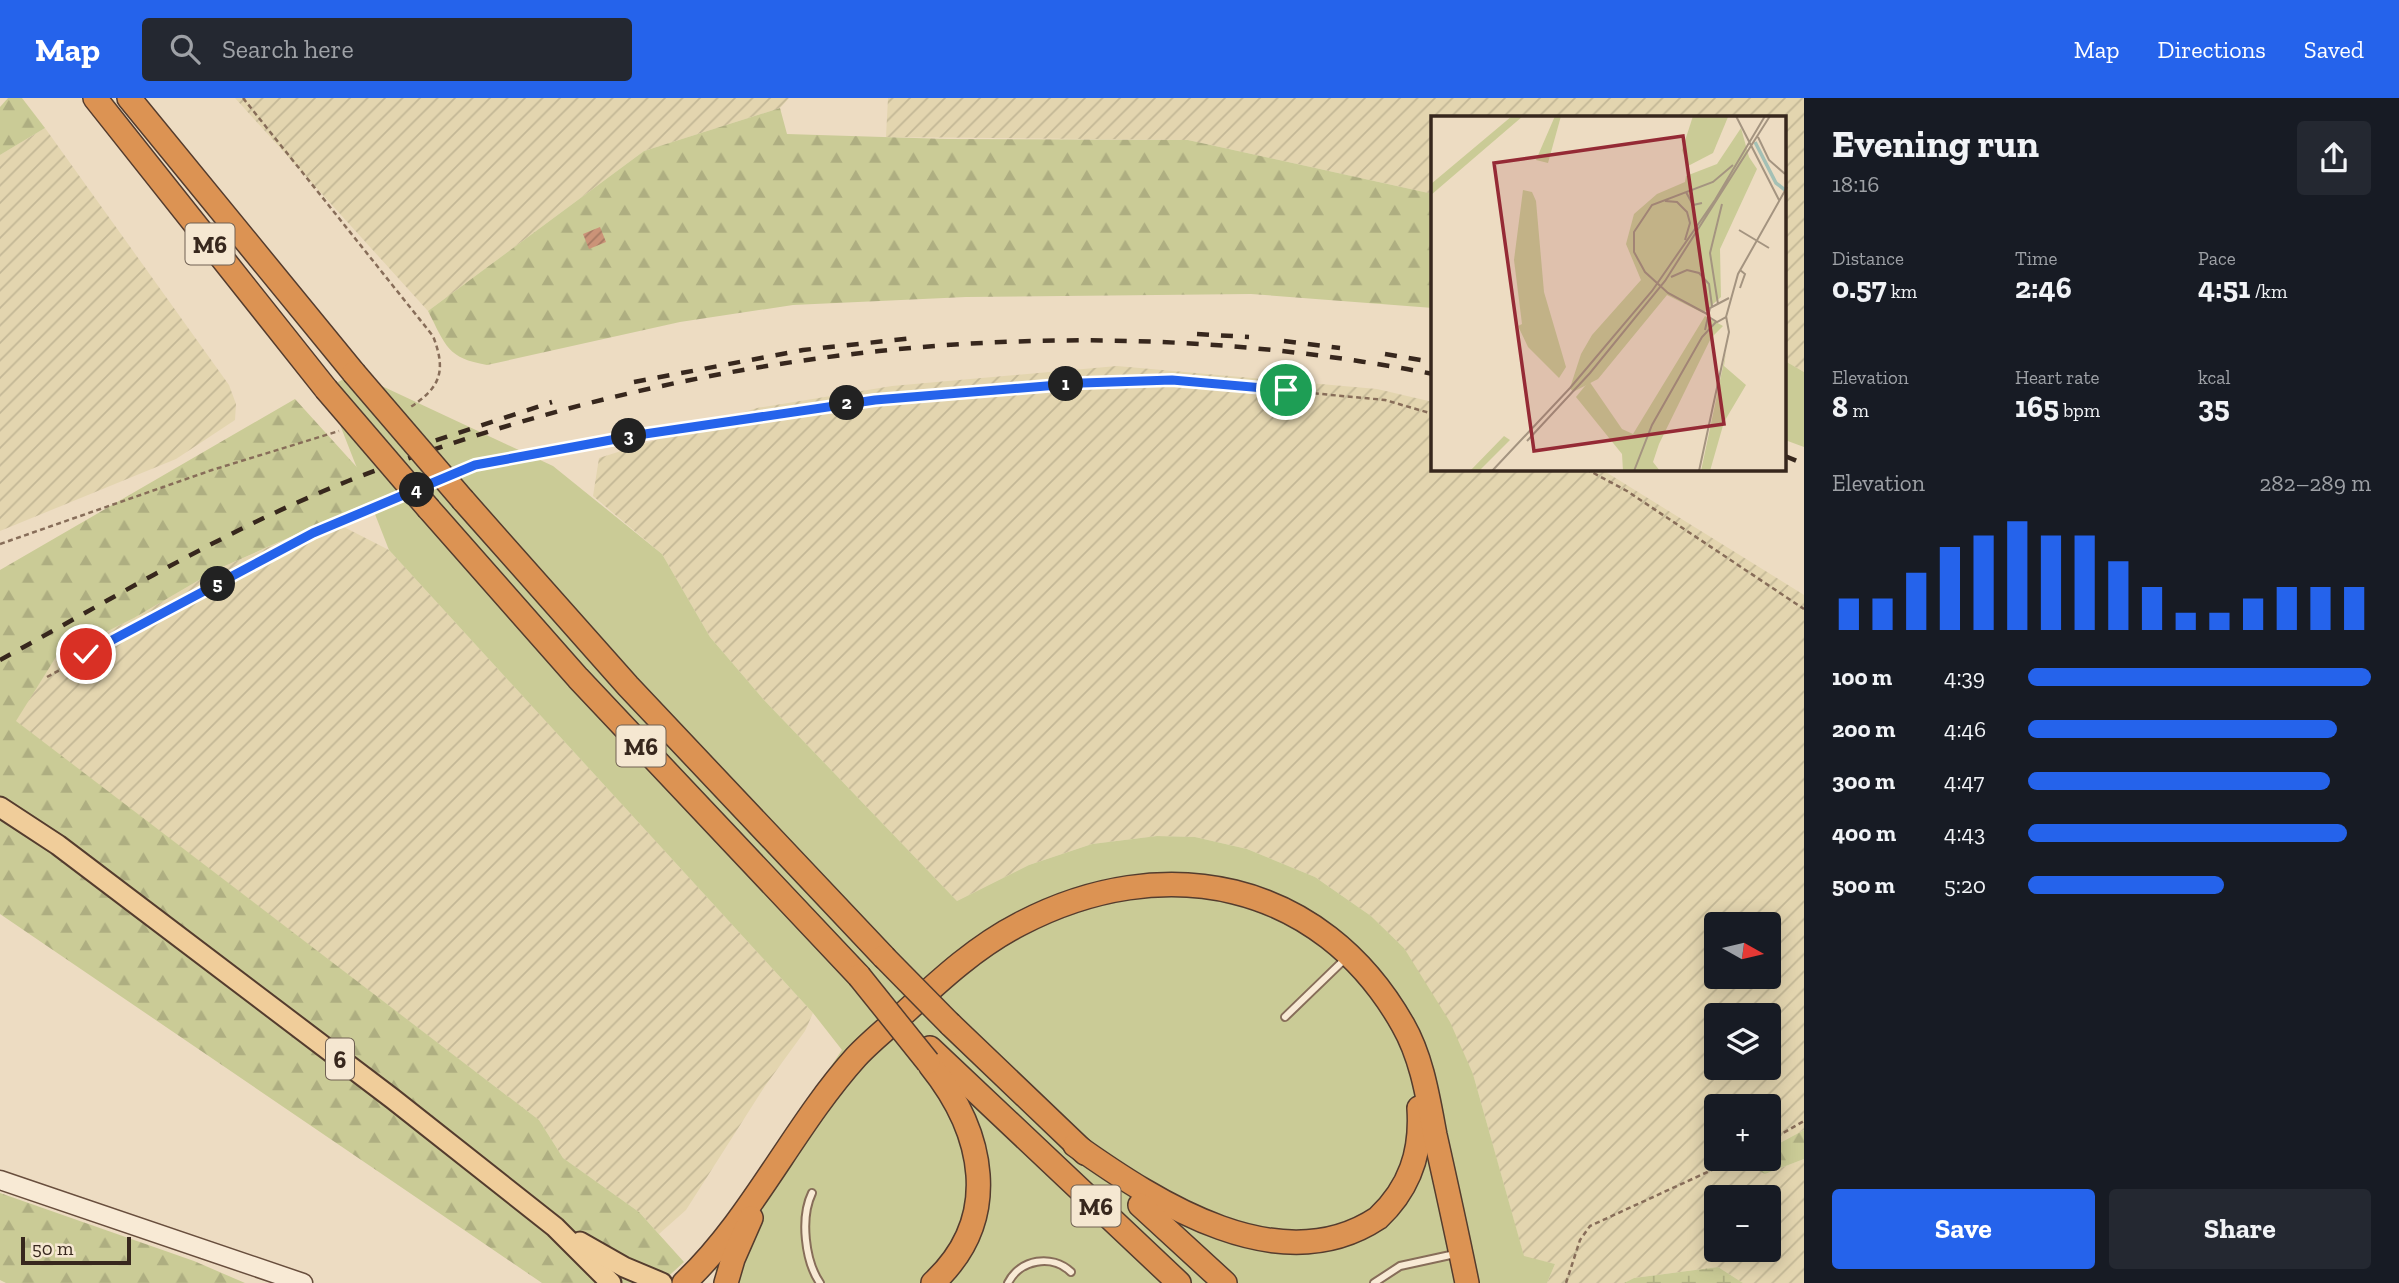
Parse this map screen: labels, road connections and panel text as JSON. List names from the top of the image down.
{
  "streets": {
    "highway": ["M6"],
    "main road": ["6"]
  },
  "scale_bar": "50 m",
  "north": "right",
  "page": {
    "header": "Map",
    "search": "Search here",
    "nav": ["Map", "Directions", "Saved"],
    "heading": ["Evening run", "18:16"],
    "stats": [
      ["Distance", "0.57 km"],
      ["Time", "2:46"],
      ["Pace", "4:51 /km"],
      ["Elevation", "8 m"],
      ["Heart rate", "165 bpm"],
      ["kcal", "35"]
    ],
    "pins": [
      "1",
      "2",
      "3",
      "4",
      "5"
    ],
    "chart": ["Elevation", "282–289 m"],
    "list": [
      {
        "name": "100 m",
        "note": "4:39"
      },
      {
        "name": "200 m",
        "note": "4:46"
      },
      {
        "name": "300 m",
        "note": "4:47"
      },
      {
        "name": "400 m",
        "note": "4:43"
      },
      {
        "name": "500 m",
        "note": "5:20"
      }
    ],
    "map_buttons": ["+", "−"],
    "buttons": ["Save", "Share"],
    "scale": "50 m"
  }
}
